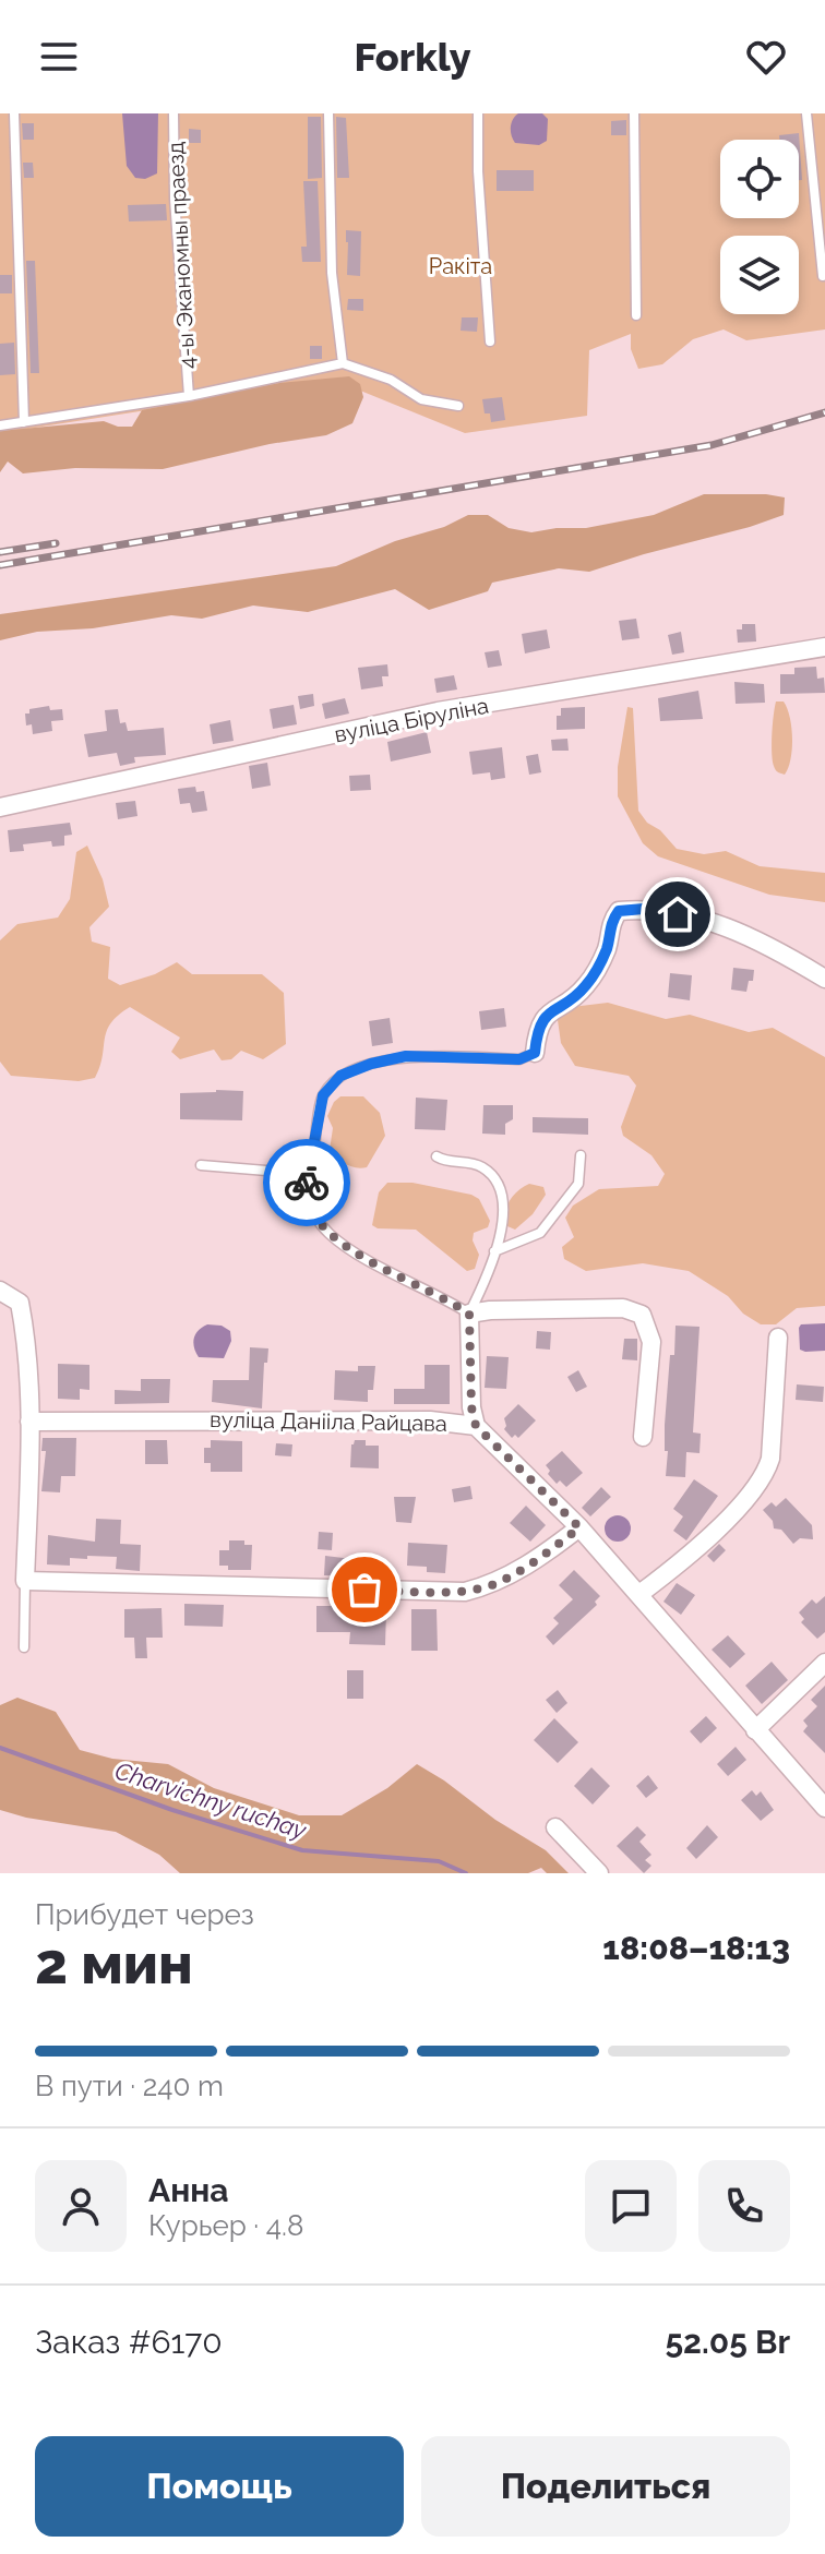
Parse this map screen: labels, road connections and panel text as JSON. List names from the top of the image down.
{
  "streets": {
    "street": ["вуліца Біруліна", "вуліца Данііла Райцава"],
    "lane": ["4-ы Эканомны праезд"]
  },
  "water": ["Charvichny ruchay"],
  "parks": ["Ракіта"],
  "page": {
    "header": "Forkly",
    "heading": ["2 мин", "Прибудет через", "18:08–18:13"],
    "panel": [
      "Анна",
      "Курьер · 4.8",
      "Заказ #6170",
      "52.05 Br"
    ],
    "bar": "В пути · 240 m",
    "buttons": ["Помощь", "Поделиться"]
  }
}
